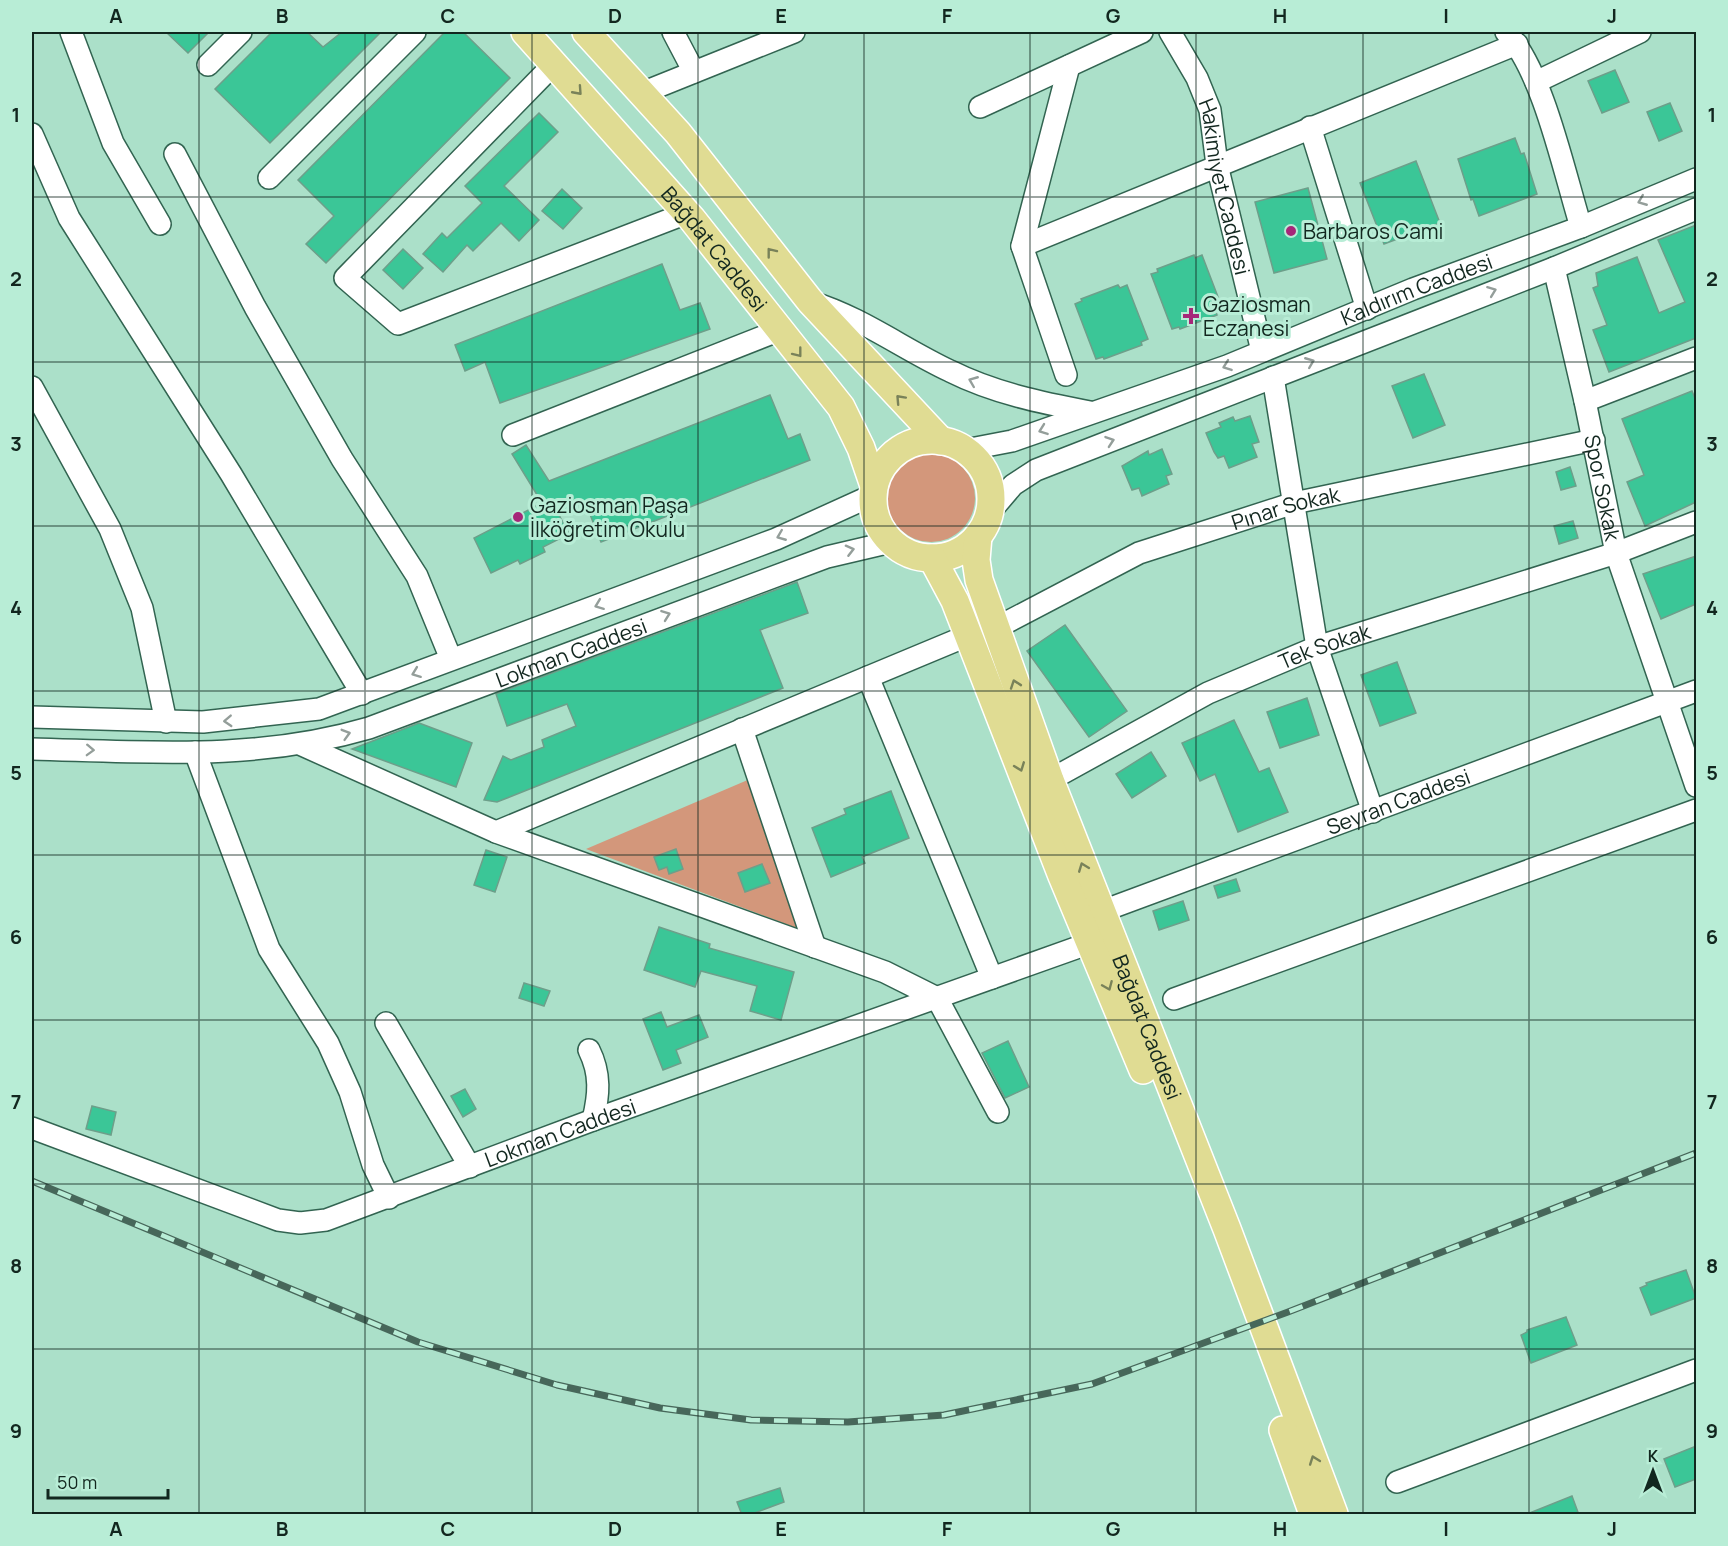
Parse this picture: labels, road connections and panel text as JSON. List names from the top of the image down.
{
  "streets": {
    "main road": ["Bağdat Caddesi"],
    "street": [
      "Hakimiyet Caddesi",
      "Kaldırım Caddesi",
      "Spor Sokak",
      "Pınar Sokak",
      "Tek Sokak",
      "Lokman Caddesi",
      "Seyran Caddesi"
    ]
  },
  "crossings": [
    ["Hakimiyet Caddesi", "Kaldırım Caddesi"],
    ["Bağdat Caddesi", "Kaldırım Caddesi"],
    ["Bağdat Caddesi", "Pınar Sokak"],
    ["Bağdat Caddesi", "Tek Sokak"],
    ["Bağdat Caddesi", "Lokman Caddesi"],
    ["Bağdat Caddesi", "Seyran Caddesi"],
    ["Kaldırım Caddesi", "Spor Sokak"],
    ["Kaldırım Caddesi", "Lokman Caddesi"],
    ["Spor Sokak", "Pınar Sokak"],
    ["Spor Sokak", "Tek Sokak"],
    ["Spor Sokak", "Seyran Caddesi"]
  ],
  "places": {
    "other": ["Barbaros Cami", "Gaziosman Paşa İlköğretim Okulu"],
    "health": ["Gaziosman Eczanesi"]
  },
  "scale_bar": "50 m",
  "north": "top",
  "grid": {
    "columns": [
      "A",
      "B",
      "C",
      "D",
      "E",
      "F",
      "G",
      "H",
      "I",
      "J"
    ],
    "rows": [
      "1",
      "2",
      "3",
      "4",
      "5",
      "6",
      "7",
      "8",
      "9"
    ]
  }
}
